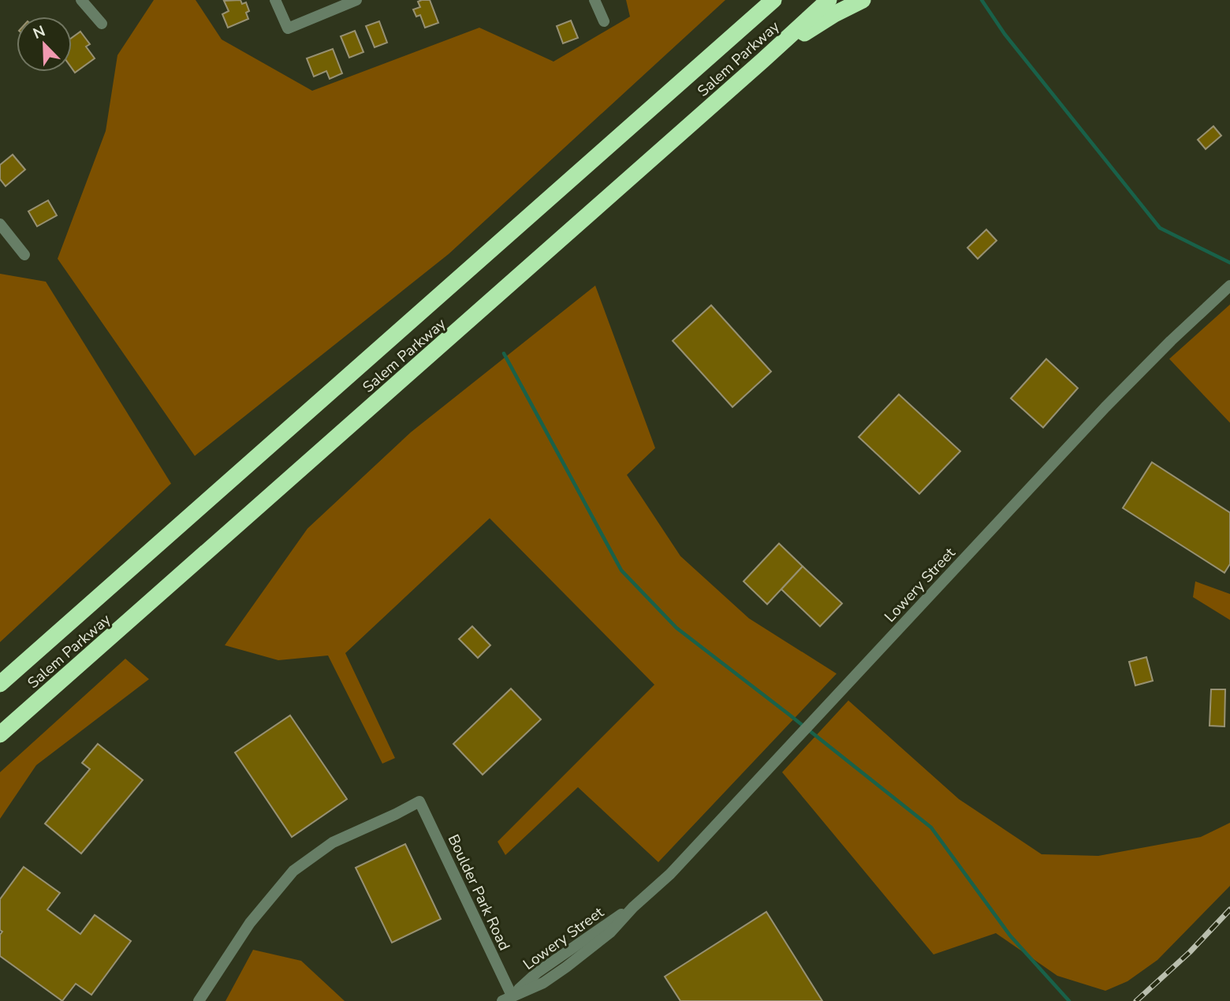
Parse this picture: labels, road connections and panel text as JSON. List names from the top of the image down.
{
  "streets": {
    "highway": ["Salem Parkway"],
    "street": ["Lowery Street", "Boulder Park Road"]
  },
  "crossings": [
    ["Lowery Street", "Boulder Park Road"]
  ],
  "north": "top left"
}
